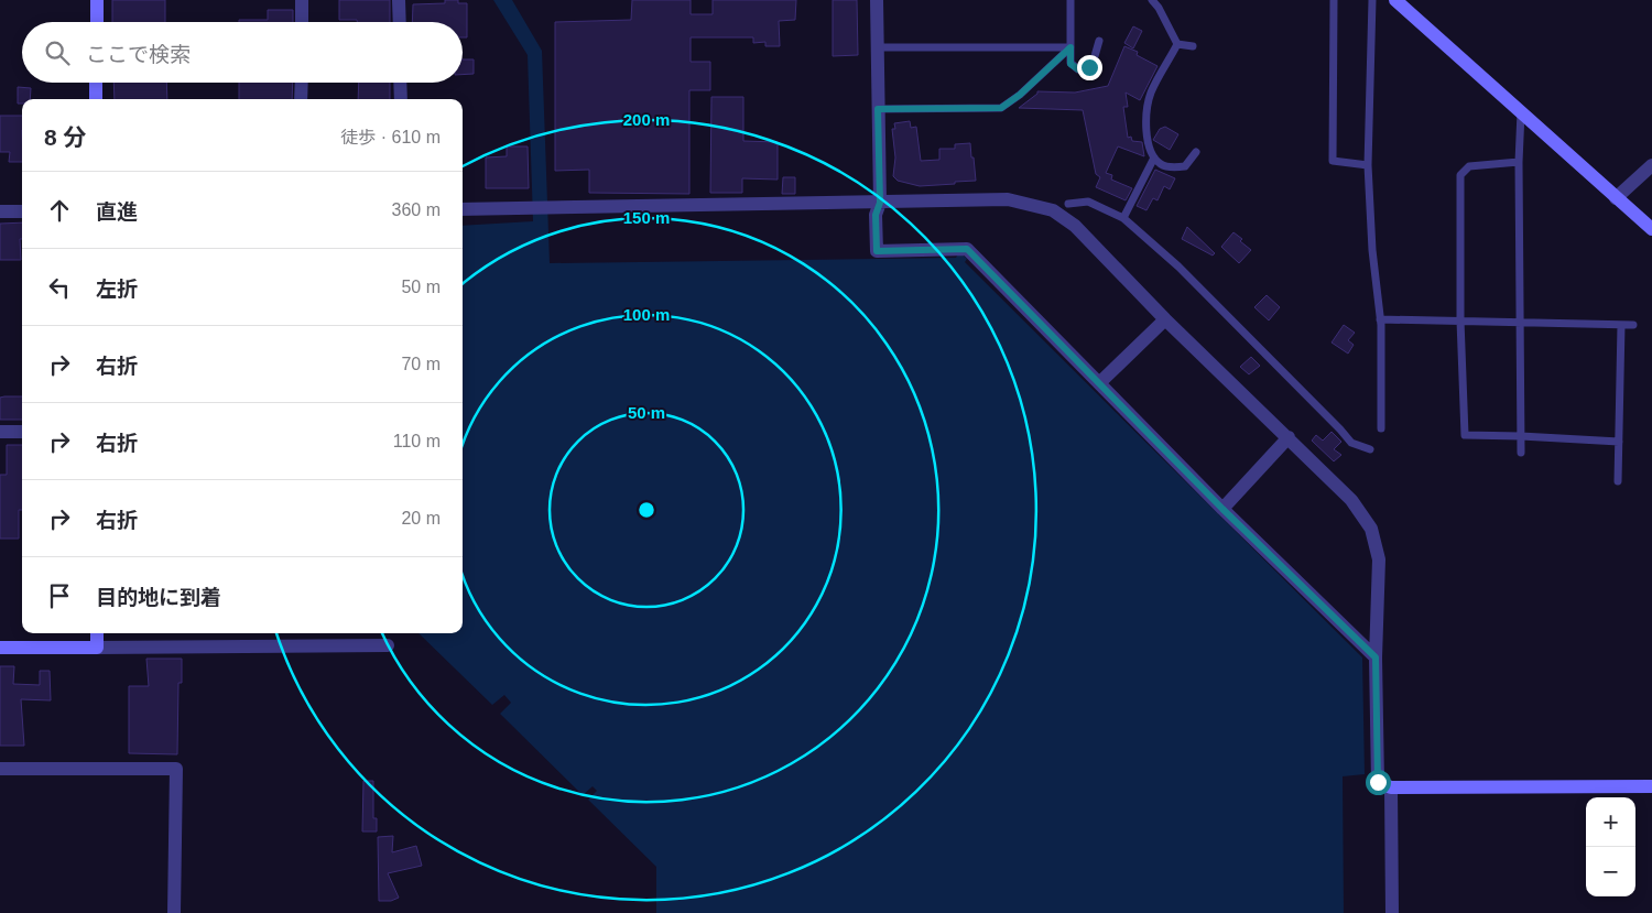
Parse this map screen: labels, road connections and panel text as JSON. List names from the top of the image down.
{
  "page": {
    "search": "ここで検索",
    "heading": ["8 分", "徒歩 · 610 m"],
    "list": [
      ["直進", "360 m"],
      ["左折", "50 m"],
      ["右折", "70 m"],
      ["右折", "110 m"],
      ["右折", "20 m"],
      "目的地に到着"
    ],
    "map_buttons": ["+", "−"]
  },
  "rings": [
    "200 m",
    "150 m",
    "100 m",
    "50 m"
  ]
}
